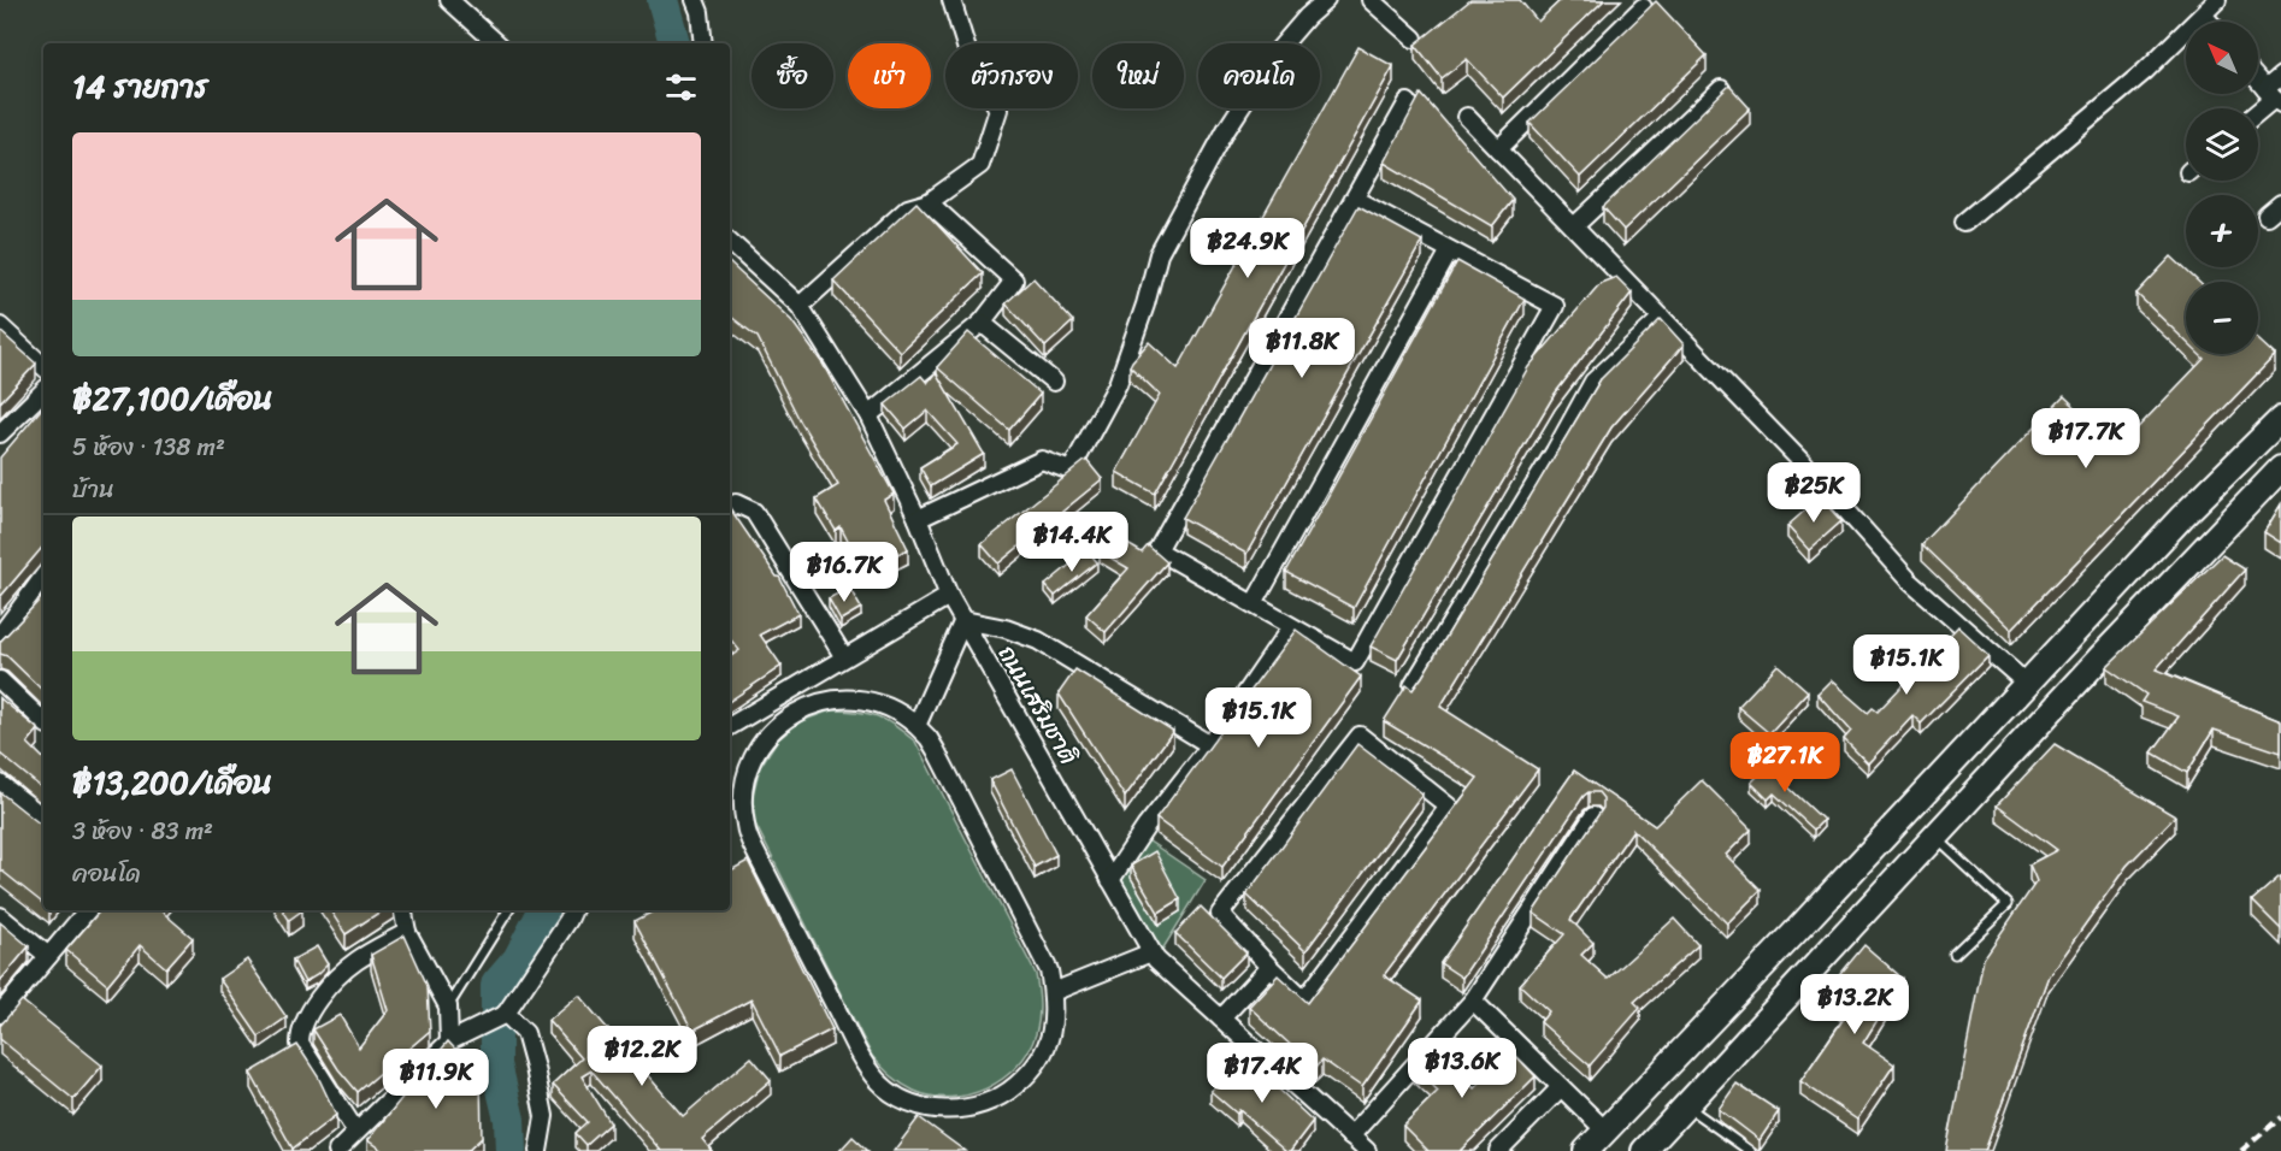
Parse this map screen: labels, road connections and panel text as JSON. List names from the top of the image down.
{
  "streets": {
    "street": ["ถนนเสริมชาติ"]
  },
  "north": "top left",
  "page": {
    "map_buttons": ["+", "−"],
    "chip": [
      "ซื้อ",
      "เช่า",
      "ตัวกรอง",
      "ใหม่",
      "คอนโด"
    ],
    "heading": "14 รายการ",
    "list": [
      {
        "name": "฿27,100/เดือน",
        "note": "5 ห้อง · 138 m² · บ้าน"
      },
      {
        "name": "฿13,200/เดือน",
        "note": "3 ห้อง · 83 m² · คอนโด"
      }
    ],
    "price": [
      "฿24.9K",
      "฿11.8K",
      "฿17.7K",
      "฿25K",
      "฿14.4K",
      "฿16.7K",
      "฿15.1K",
      "฿15.1K",
      "฿27.1K",
      "฿13.2K",
      "฿12.2K",
      "฿13.6K",
      "฿17.4K",
      "฿11.9K"
    ]
  }
}
